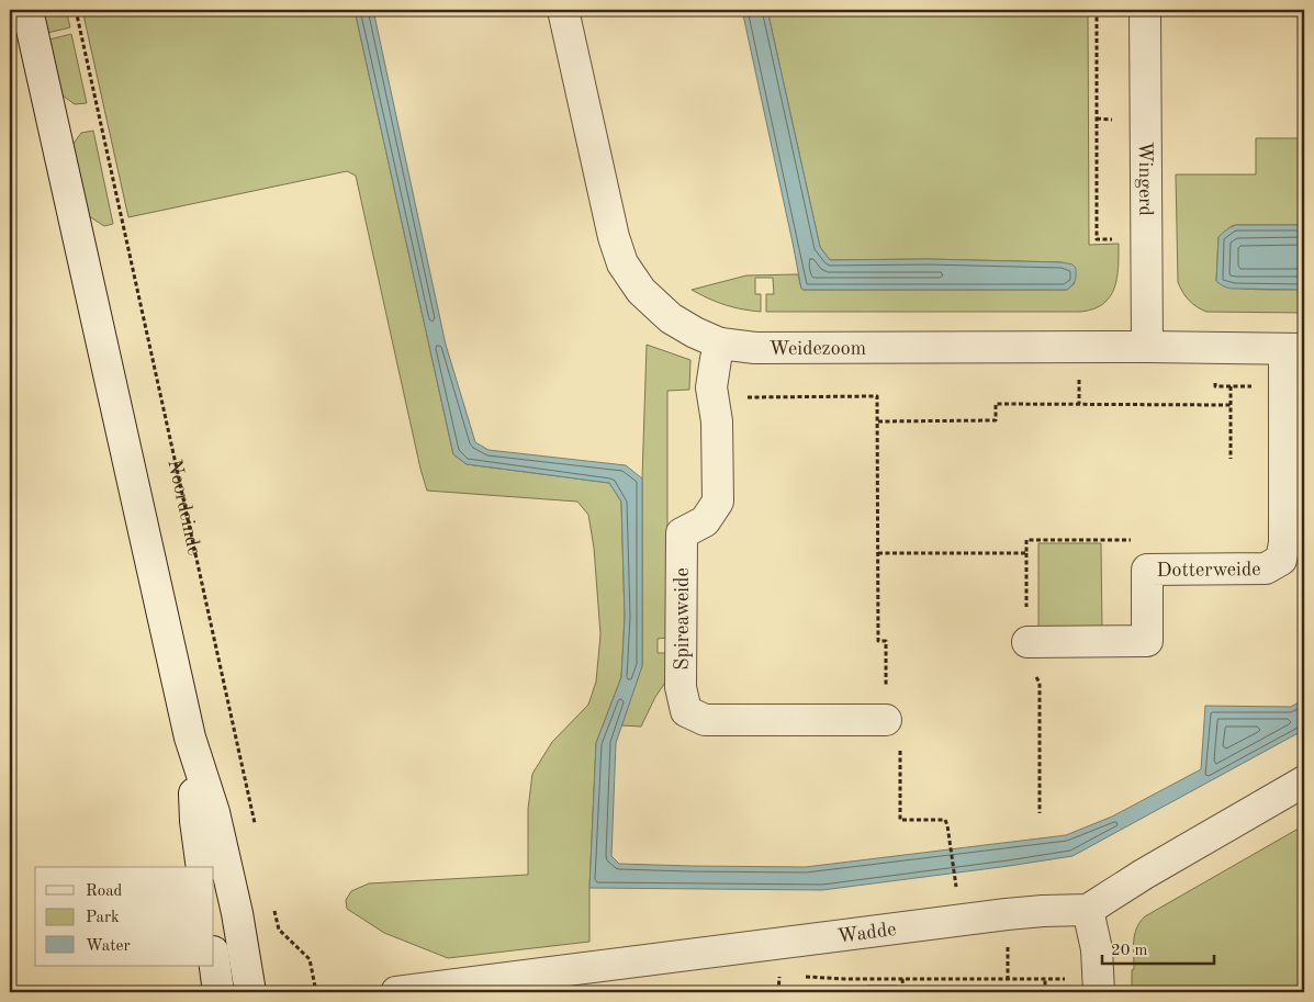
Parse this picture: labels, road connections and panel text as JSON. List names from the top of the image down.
{
  "streets": {
    "street": [
      "Wingerd",
      "Weidezoom",
      "Dotterweide",
      "Spireaweide",
      "Wadde"
    ],
    "path": ["Noordeinde"]
  },
  "crossings": [
    ["Wingerd", "Weidezoom"],
    ["Weidezoom", "Dotterweide"],
    ["Weidezoom", "Spireaweide"]
  ],
  "legend": ["Road", "Park", "Water"],
  "scale_bar": "20 m"
}
